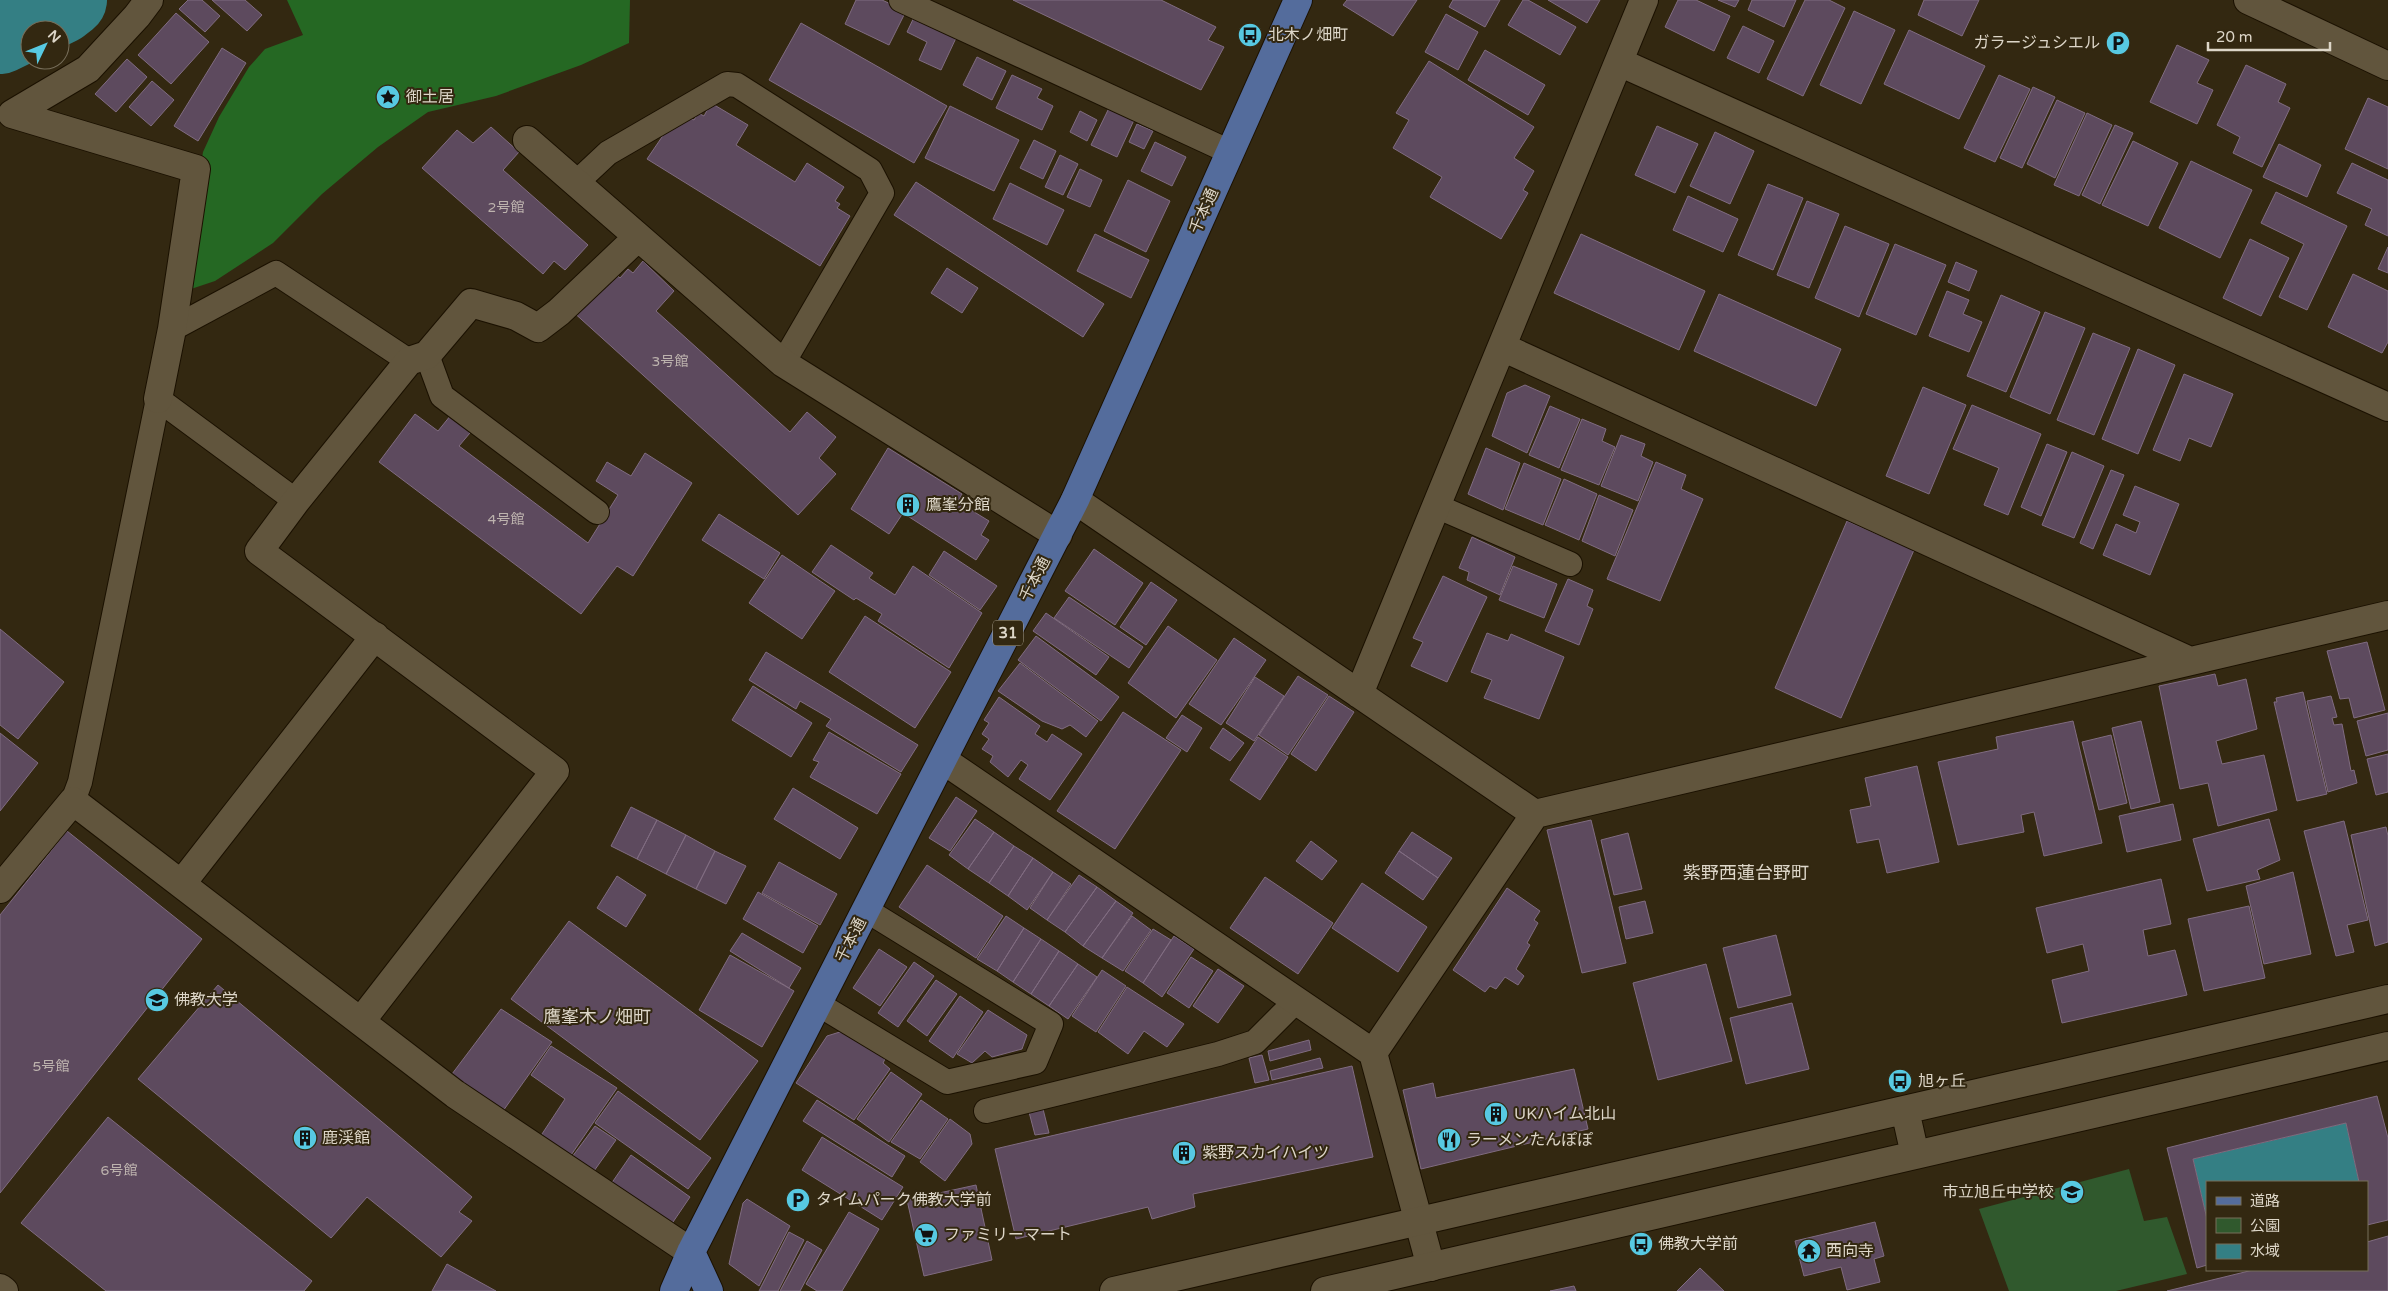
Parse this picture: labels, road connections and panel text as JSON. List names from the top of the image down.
{
  "streets": {
    "main road": ["千本通", "31"]
  },
  "districts": ["紫野西蓮台野町", "鷹峯木ノ畑町"],
  "places": {
    "bus stop": ["北木ノ畑町", "旭ヶ丘", "佛教大学前"],
    "parking": ["ガラージュシエル", "タイムパーク佛教大学前"],
    "place": ["御土居"],
    "building": [
      "鷹峯分館",
      "UKハイム北山",
      "鹿渓館",
      "紫野スカイハイツ"
    ],
    "school or university": ["佛教大学", "市立旭丘中学校"],
    "restaurant": ["ラーメンたんぽぽ"],
    "supermarket": ["ファミリーマート"],
    "temple": ["西向寺"]
  },
  "house_numbers": [
    "2号館",
    "3号館",
    "4号館",
    "5号館",
    "6号館"
  ],
  "legend": ["道路", "公園", "水域"],
  "scale_bar": "20 m",
  "north": "top right"
}
